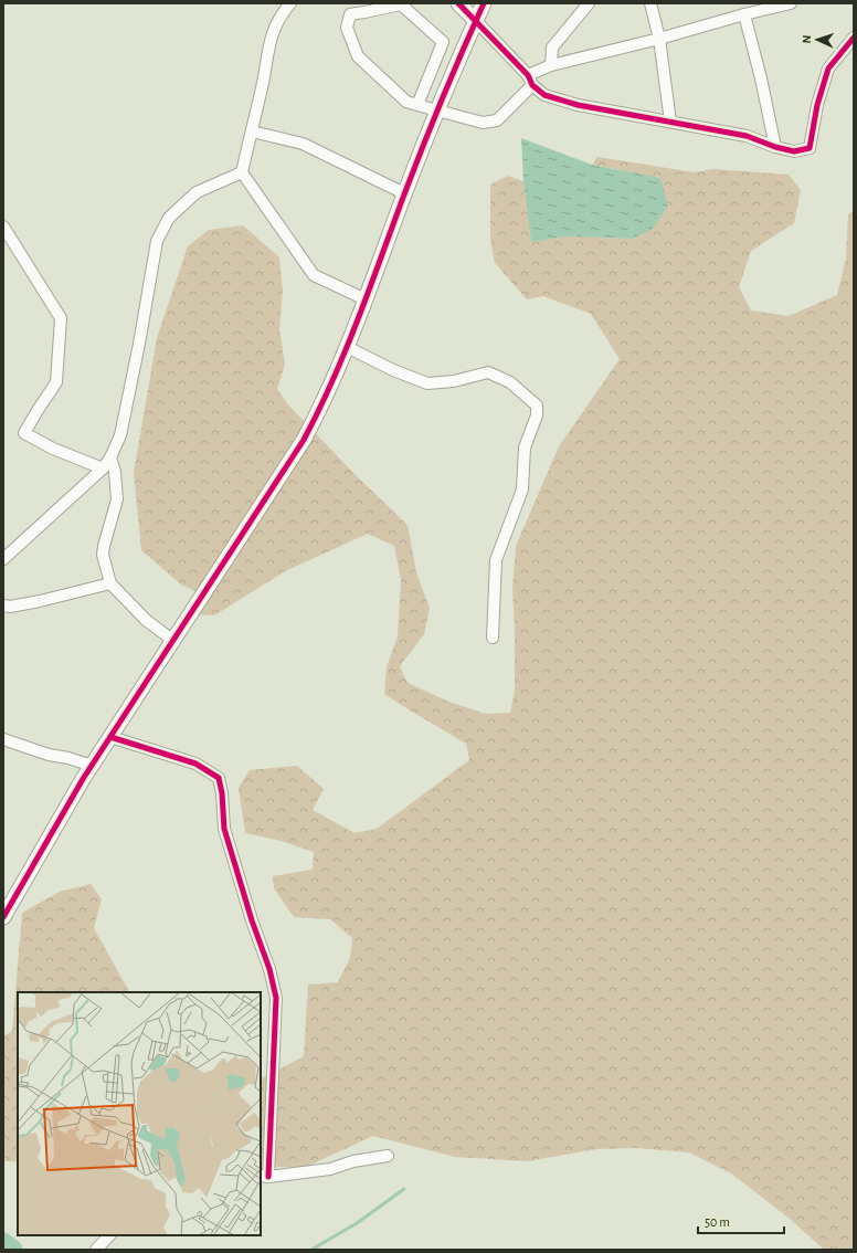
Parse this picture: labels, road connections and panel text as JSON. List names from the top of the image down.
{
  "scale_bar": "50 m",
  "north": "left"
}
